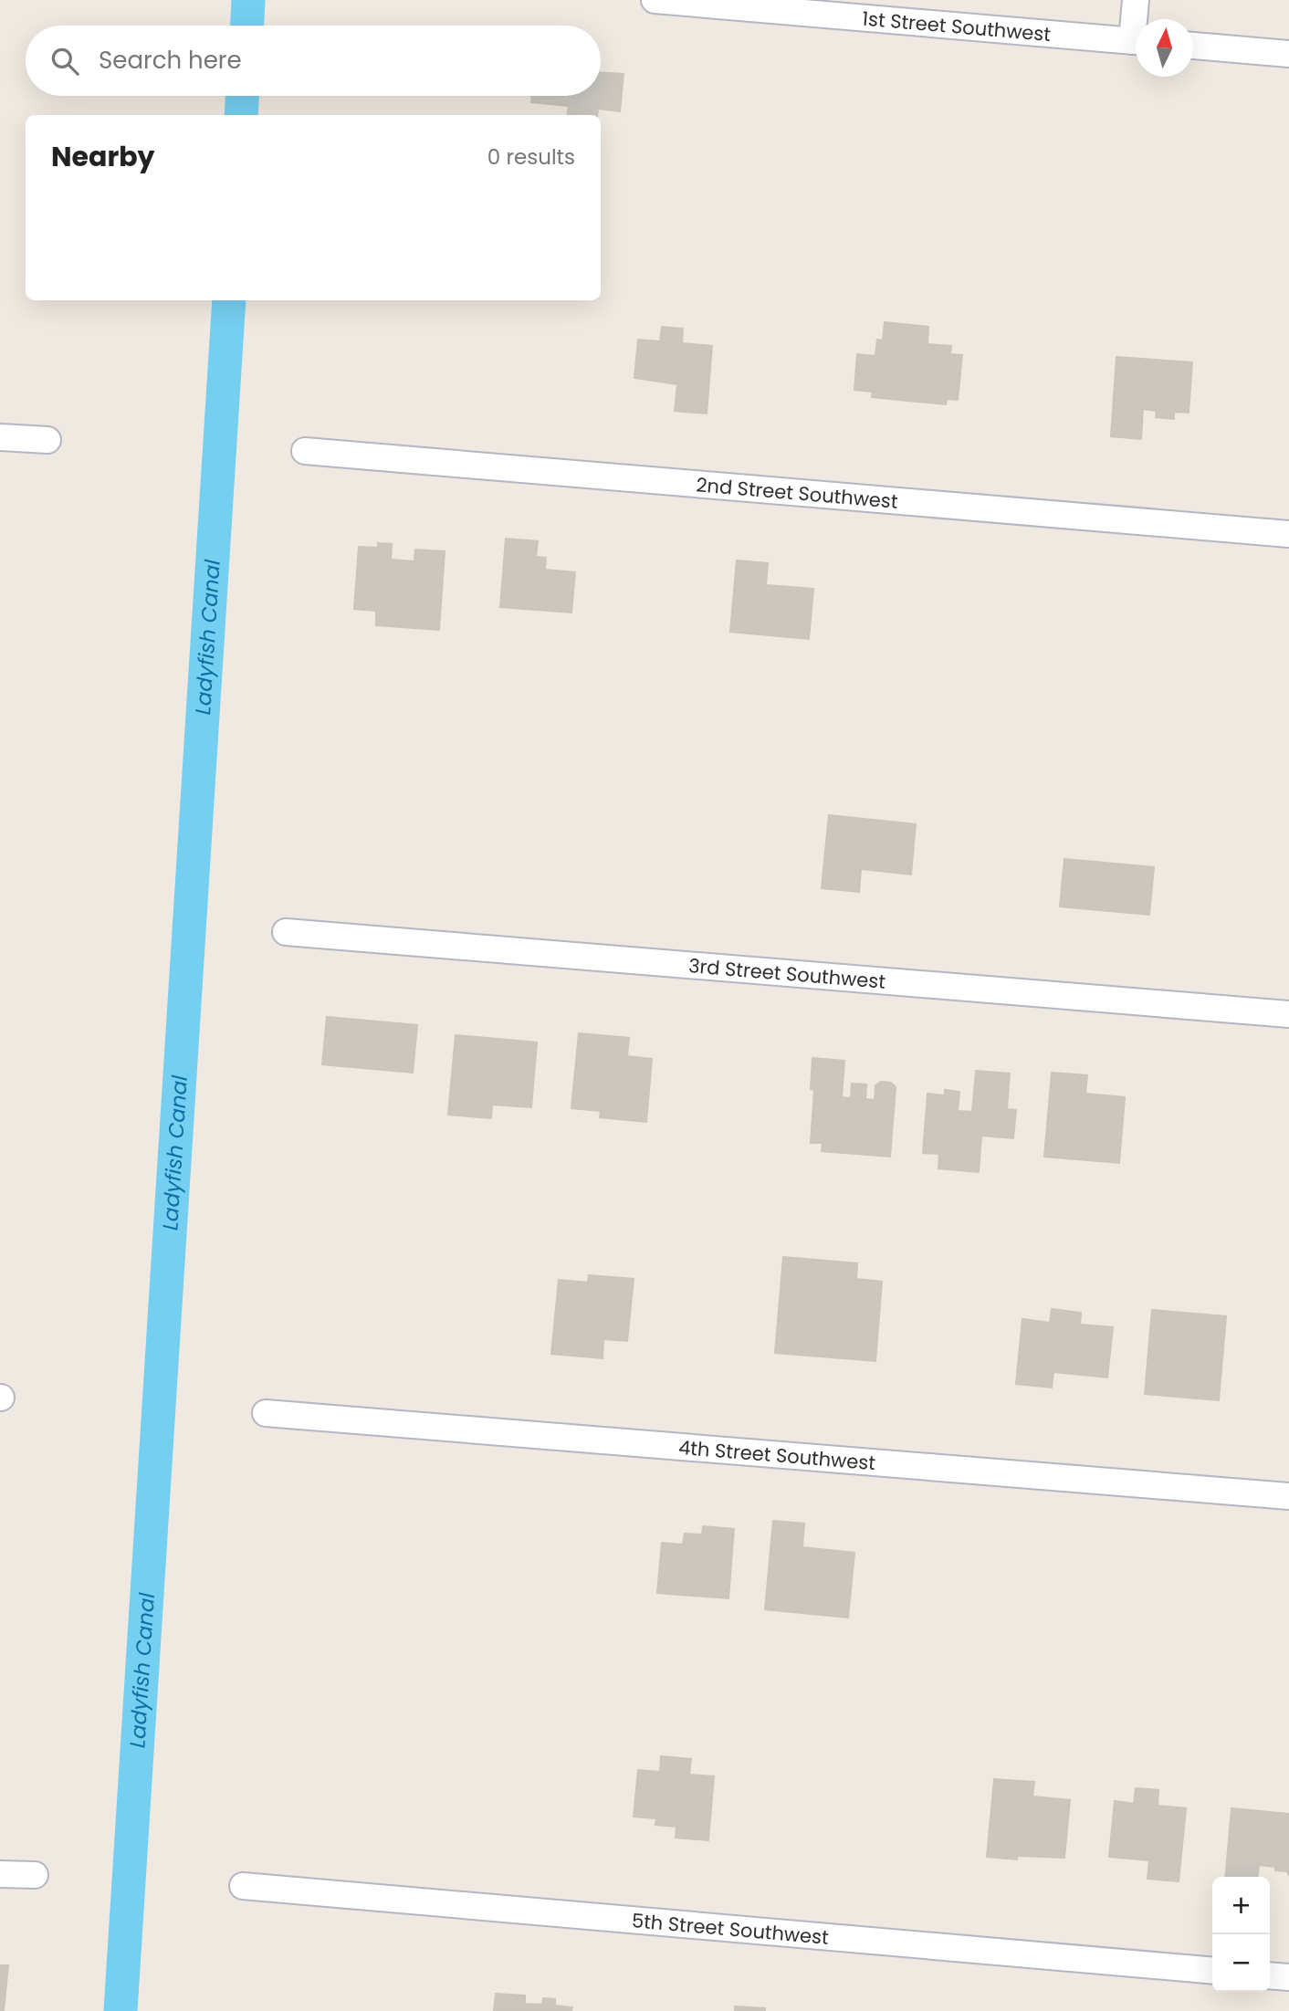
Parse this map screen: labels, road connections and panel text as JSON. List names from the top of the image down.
{
  "streets": {
    "street": [
      "1st Street Southwest",
      "2nd Street Southwest",
      "3rd Street Southwest",
      "4th Street Southwest",
      "5th Street Southwest"
    ]
  },
  "water": ["Ladyfish Canal"],
  "north": "top",
  "page": {
    "search": "Search here",
    "heading": ["Nearby", "0 results"],
    "map_buttons": ["+", "−"]
  }
}
